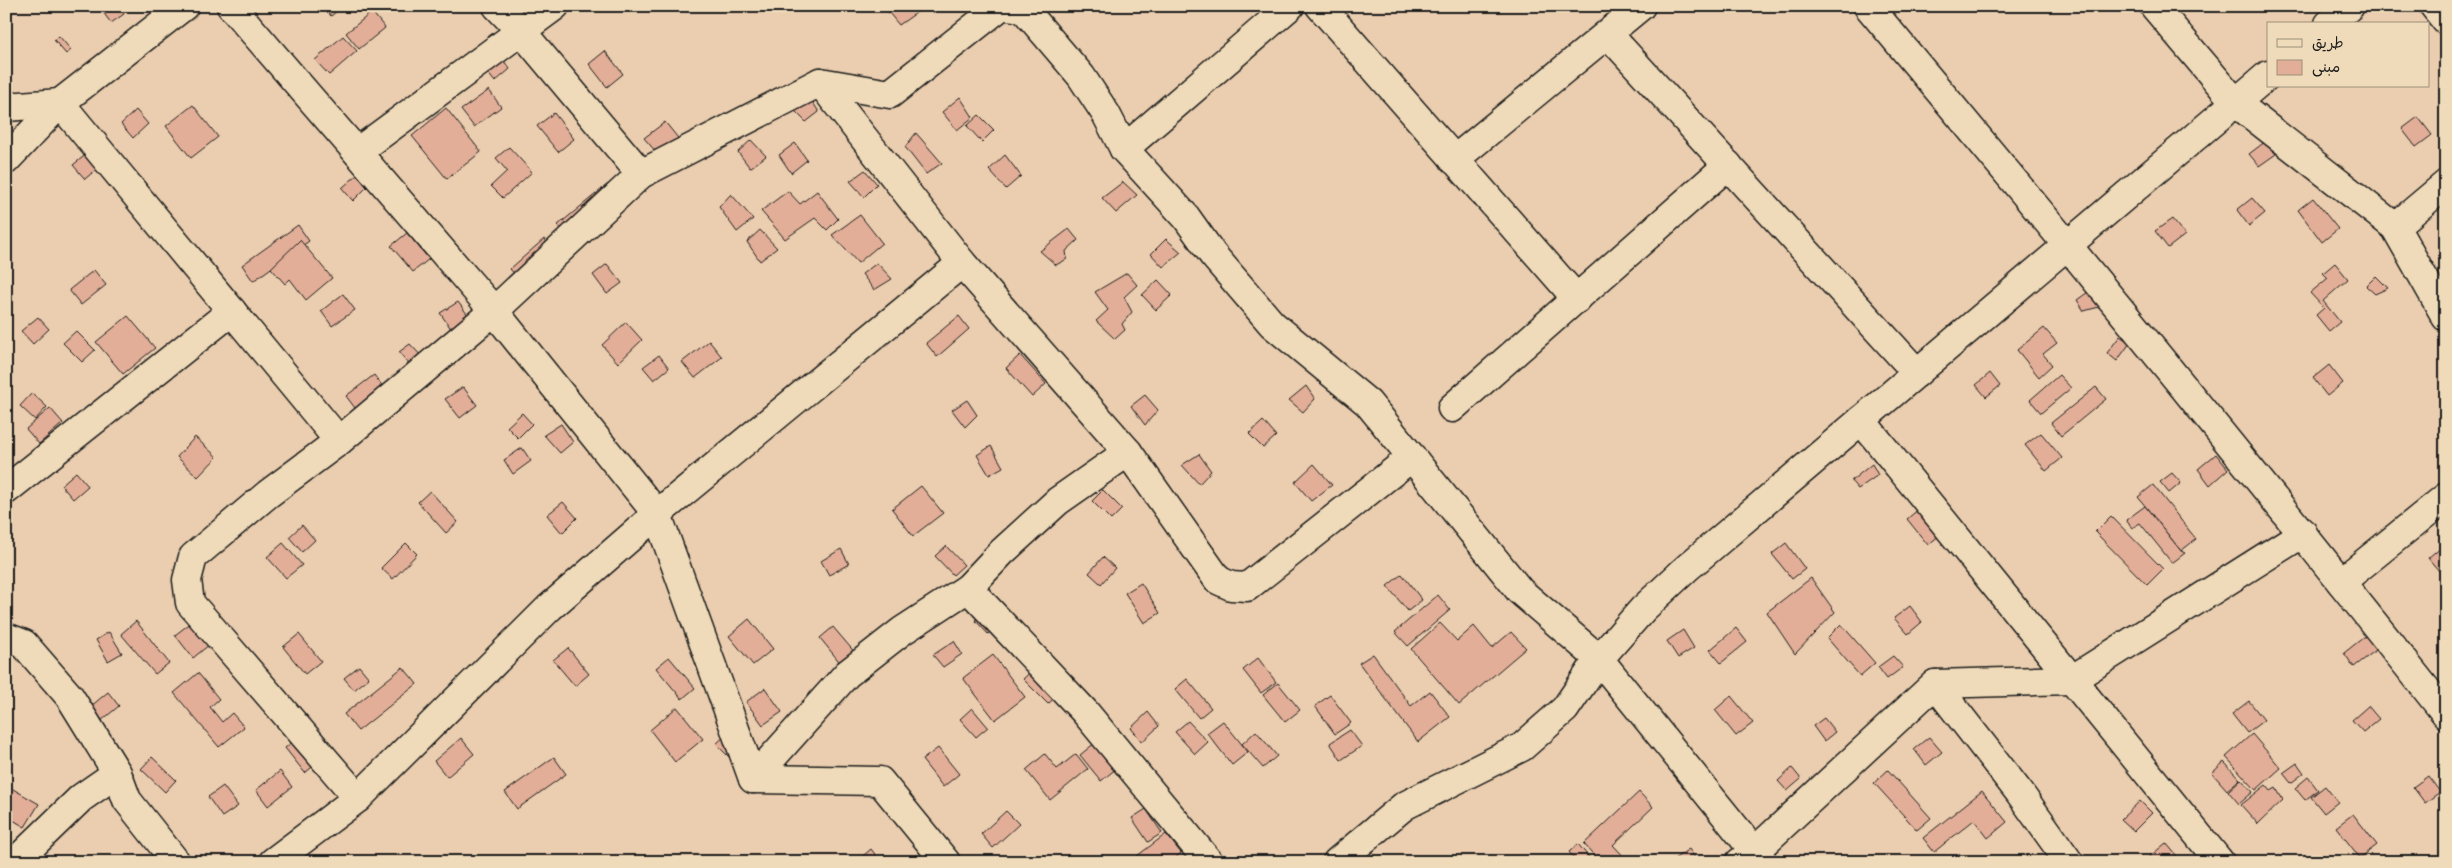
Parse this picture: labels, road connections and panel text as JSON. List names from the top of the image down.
{
  "legend": ["طريق", "مبنى"]
}
